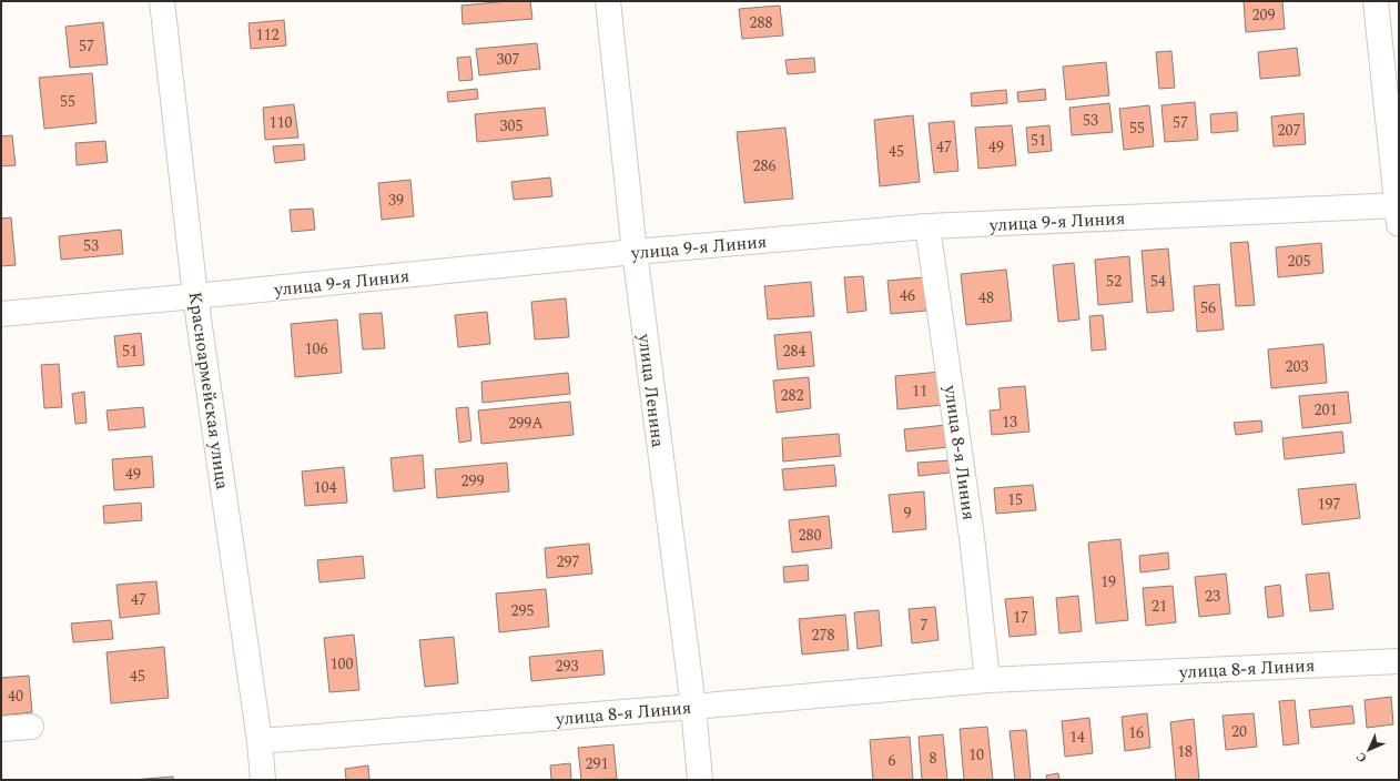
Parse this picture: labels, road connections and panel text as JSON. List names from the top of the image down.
{
  "streets": {
    "street": [
      "улица 9-я Линия",
      "Красноармейская улица",
      "улица Ленина",
      "улица 8-я Линия"
    ]
  },
  "crossings": [
    ["улица 9-я Линия", "Красноармейская улица"],
    ["улица 9-я Линия", "улица Ленина"],
    ["улица 9-я Линия", "улица 8-я Линия"],
    ["Красноармейская улица", "улица 8-я Линия"],
    ["улица Ленина", "улица 8-я Линия"]
  ],
  "house_numbers": [
    "209",
    "288",
    "112",
    "57",
    "307",
    "55",
    "53",
    "110",
    "57",
    "305",
    "55",
    "207",
    "51",
    "47",
    "49",
    "45",
    "286",
    "39",
    "53",
    "205",
    "52",
    "54",
    "46",
    "48",
    "56",
    "106",
    "51",
    "284",
    "203",
    "11",
    "282",
    "201",
    "13",
    "299А",
    "49",
    "299",
    "104",
    "15",
    "197",
    "9",
    "280",
    "297",
    "19",
    "23",
    "47",
    "21",
    "295",
    "17",
    "7",
    "278",
    "100",
    "293",
    "45",
    "40",
    "20",
    "16",
    "14",
    "18",
    "10",
    "8",
    "6",
    "291"
  ],
  "north": "bottom left"
}
